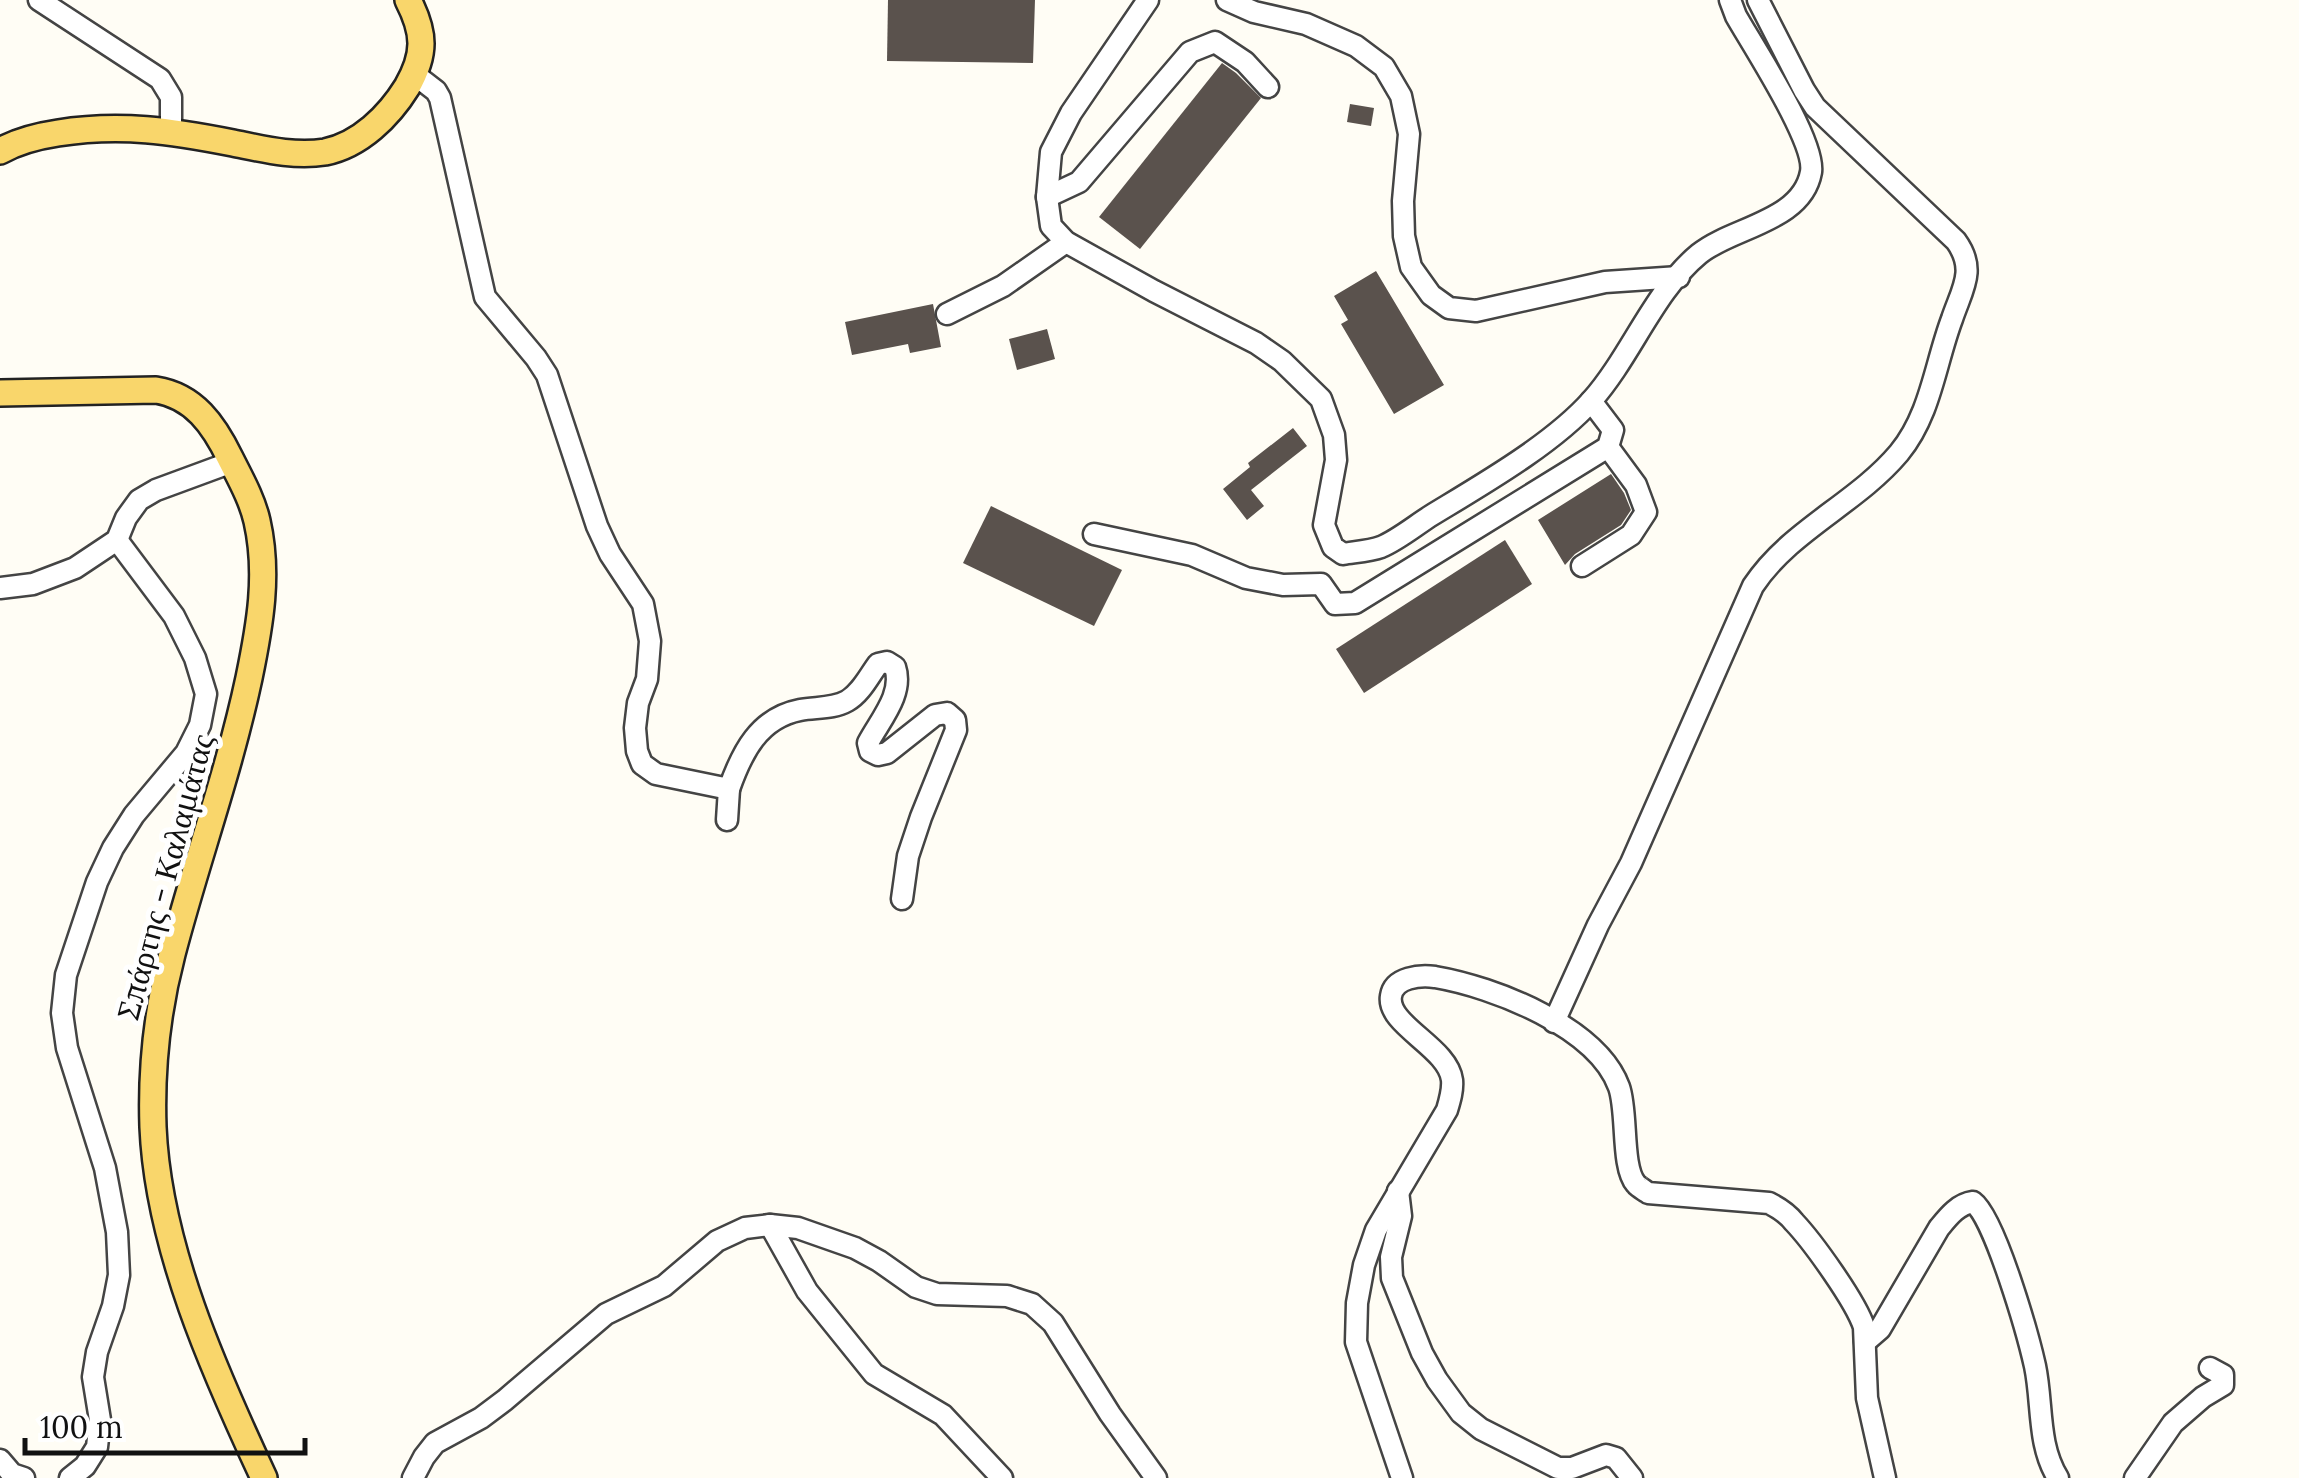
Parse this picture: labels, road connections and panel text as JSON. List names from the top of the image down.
{
  "streets": {
    "main road": ["Σπάρτης - Καλαμάτας"]
  },
  "scale_bar": "100 m"
}
